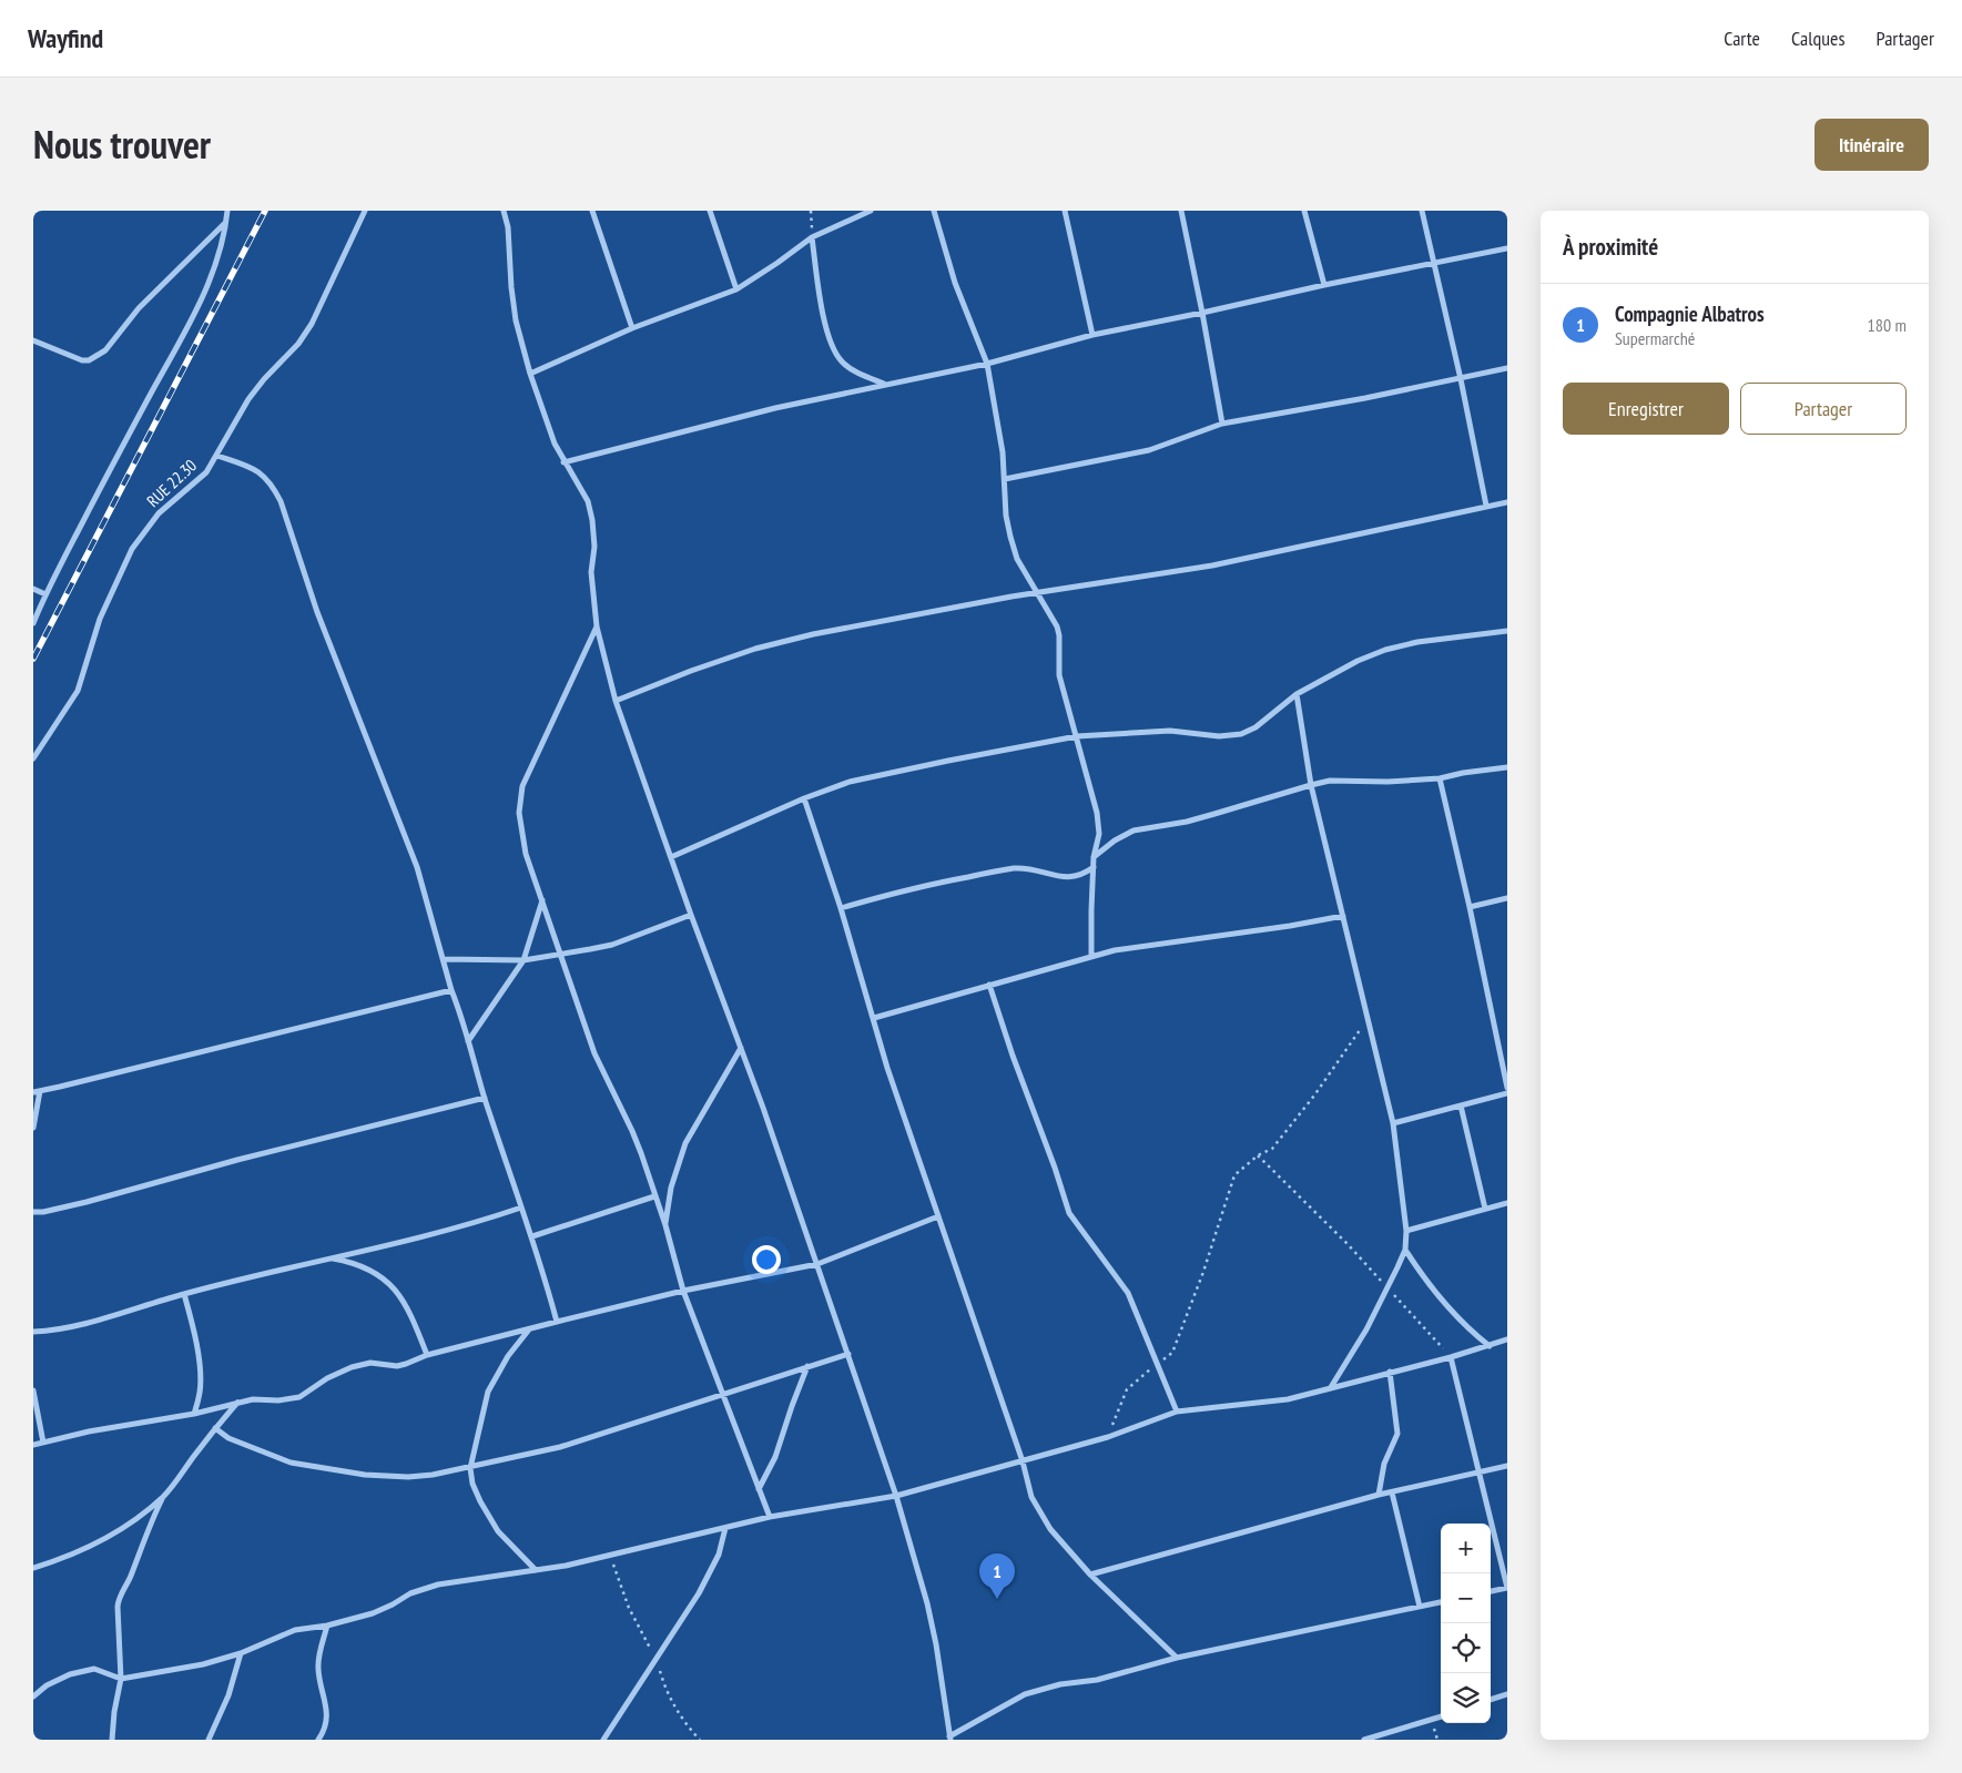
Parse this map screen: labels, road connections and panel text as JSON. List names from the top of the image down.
{
  "streets": {
    "street": ["RUE 22.30"]
  },
  "page": {
    "header": "Wayfind",
    "nav": ["Carte", "Calques", "Partager"],
    "title": "Nous trouver",
    "buttons": [
      "Itinéraire",
      ["Enregistrer", "Partager"]
    ],
    "heading": "À proximité",
    "list": [
      {
        "mark": "1",
        "name": "Compagnie Albatros",
        "note": "Supermarché",
        "value": "180 m"
      }
    ],
    "map_buttons": ["+", "−"],
    "pins": "1"
  }
}
